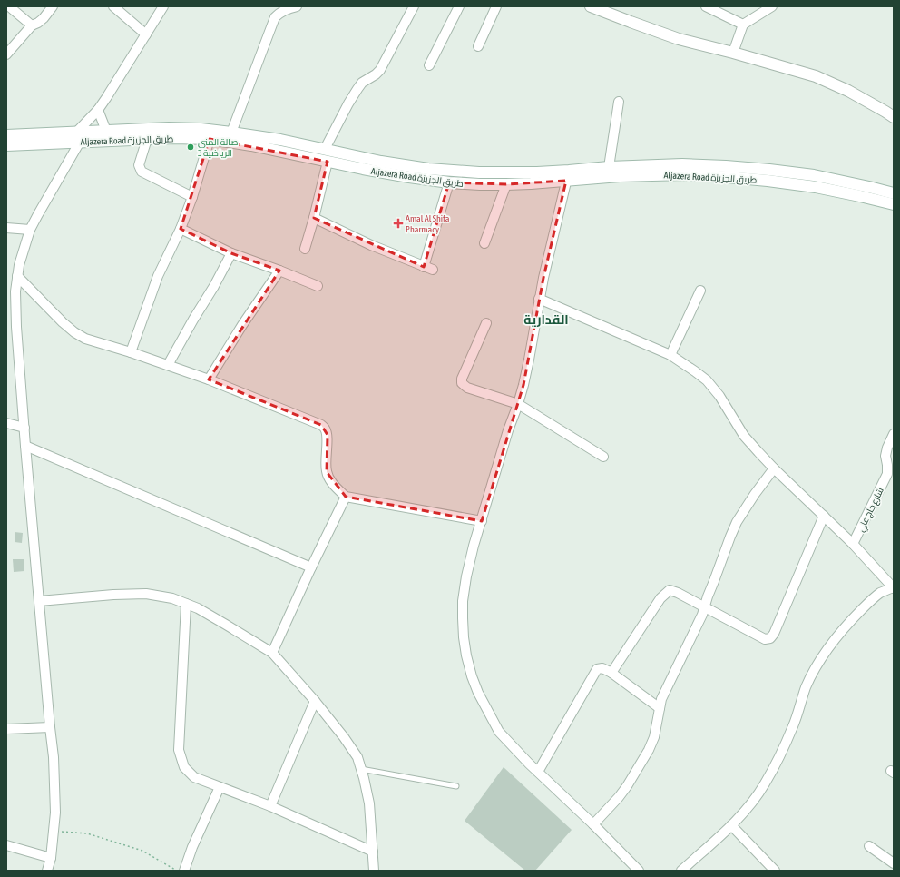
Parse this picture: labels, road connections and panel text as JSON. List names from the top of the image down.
{
  "streets": {
    "main road": ["Aljazera Road طريق الجزيزة"],
    "street": ["شارع حاج علي"]
  },
  "districts": ["القدارية"],
  "places": {
    "other": ["صالة المنى الرياضية 3"],
    "health": ["Amal Al Shifa Pharmacy"]
  }
}
